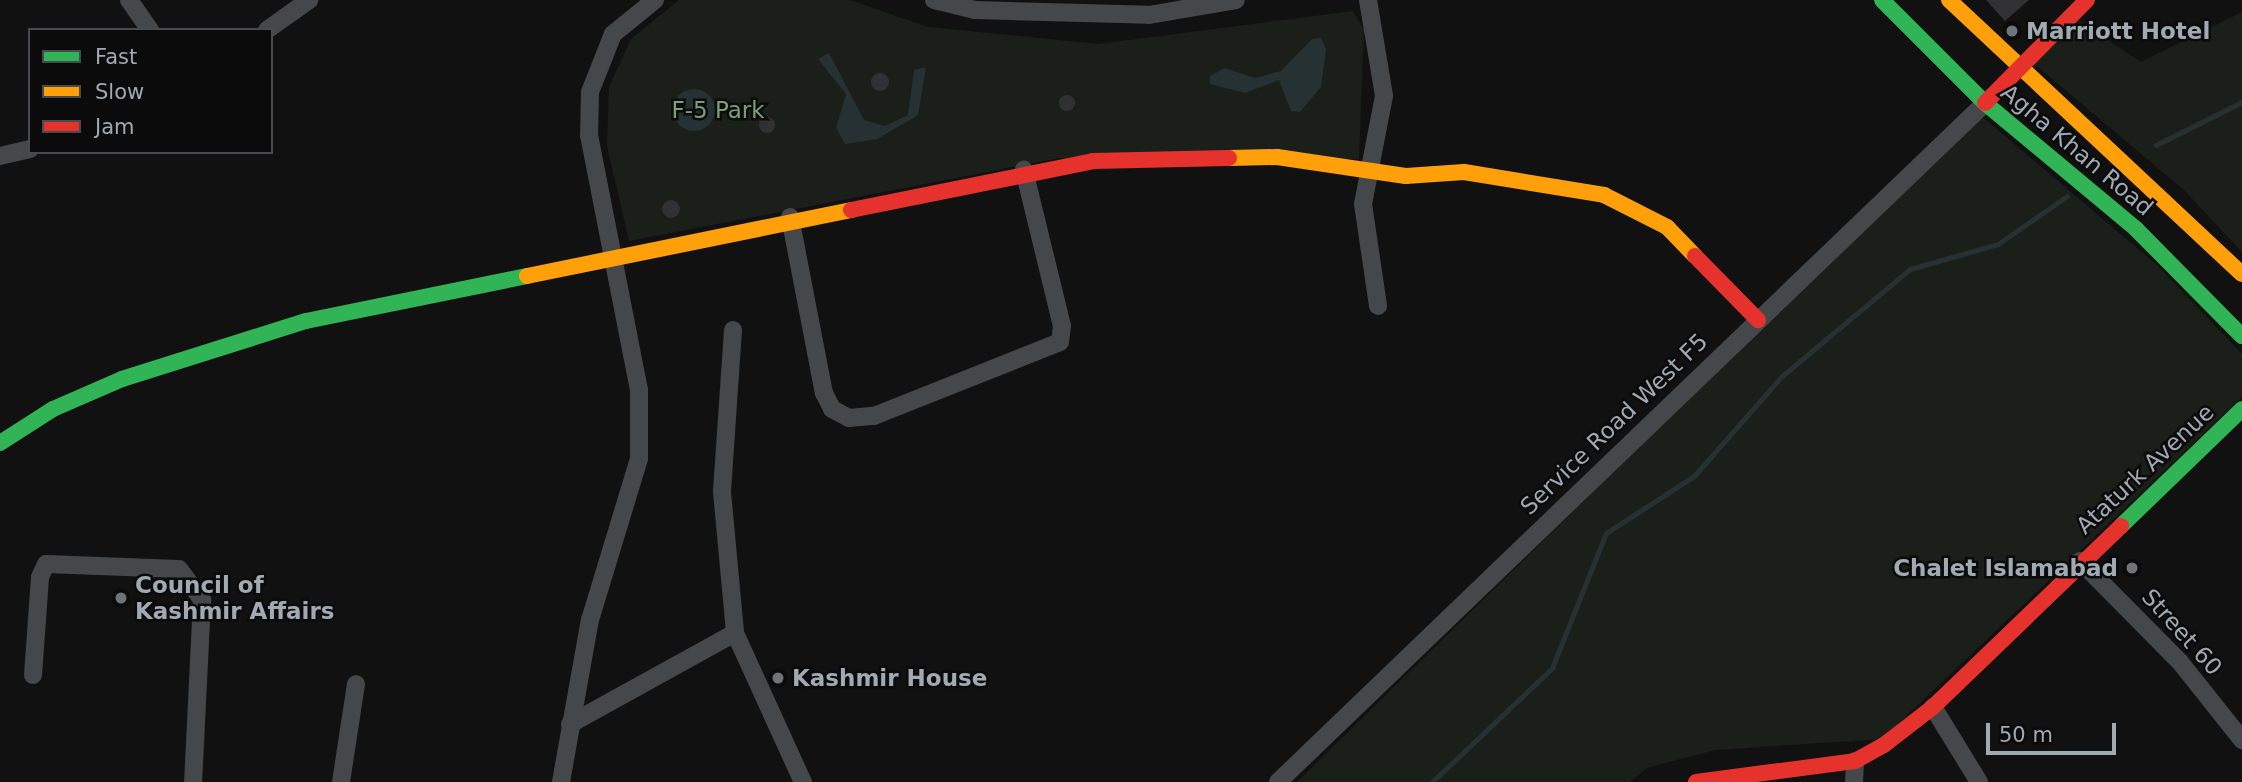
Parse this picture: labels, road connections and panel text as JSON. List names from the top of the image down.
{
  "streets": {
    "street": [
      "Agha Khan Road",
      "Service Road West F5",
      "Ataturk Avenue",
      "Street 60"
    ]
  },
  "crossings": [
    ["Agha Khan Road", "Service Road West F5"],
    ["Ataturk Avenue", "Street 60"]
  ],
  "parks": ["F-5 Park"],
  "places": [
    "Marriott Hotel",
    "Chalet Islamabad",
    "Council of Kashmir Affairs",
    "Kashmir House"
  ],
  "legend": ["Fast", "Slow", "Jam"],
  "scale_bar": "50 m"
}
